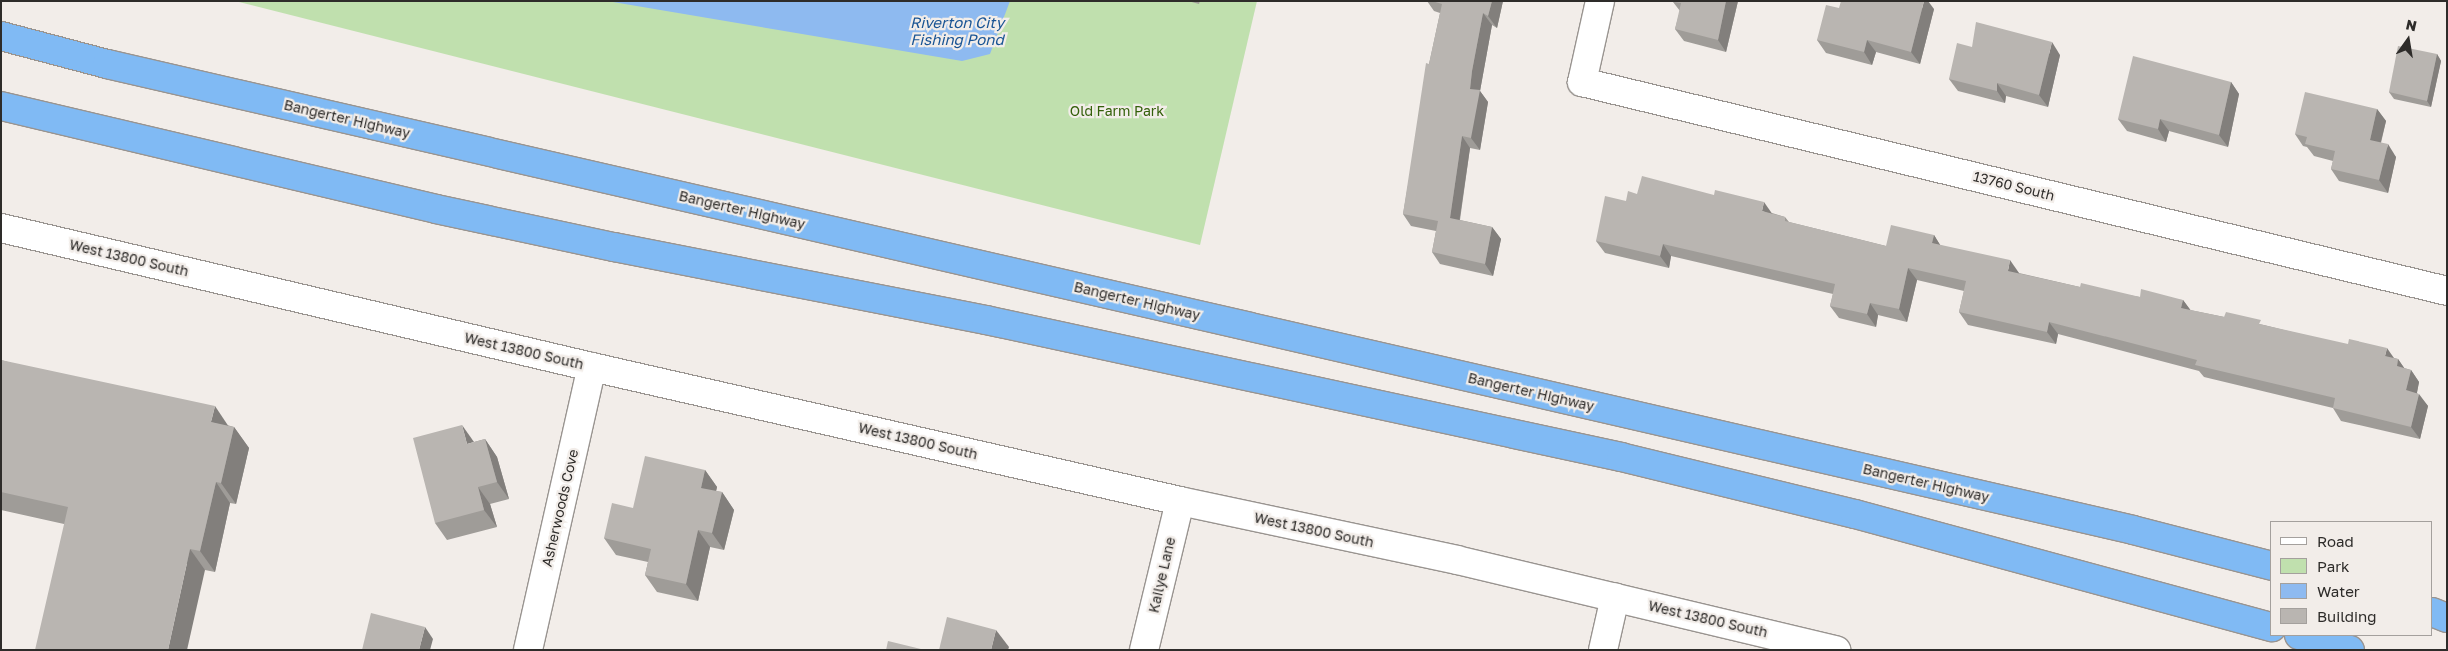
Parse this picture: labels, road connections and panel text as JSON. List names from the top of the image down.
{
  "streets": {
    "highway": ["Bangerter Highway"],
    "street": [
      "13760 South",
      "West 13800 South",
      "Asherwoods Cove",
      "Kailye Lane"
    ]
  },
  "crossings": [
    ["West 13800 South", "Asherwoods Cove"],
    ["West 13800 South", "Kailye Lane"]
  ],
  "water": ["Riverton City Fishing Pond"],
  "parks": ["Old Farm Park"],
  "legend": [
    "Road",
    "Park",
    "Water",
    "Building"
  ],
  "north": "top"
}
